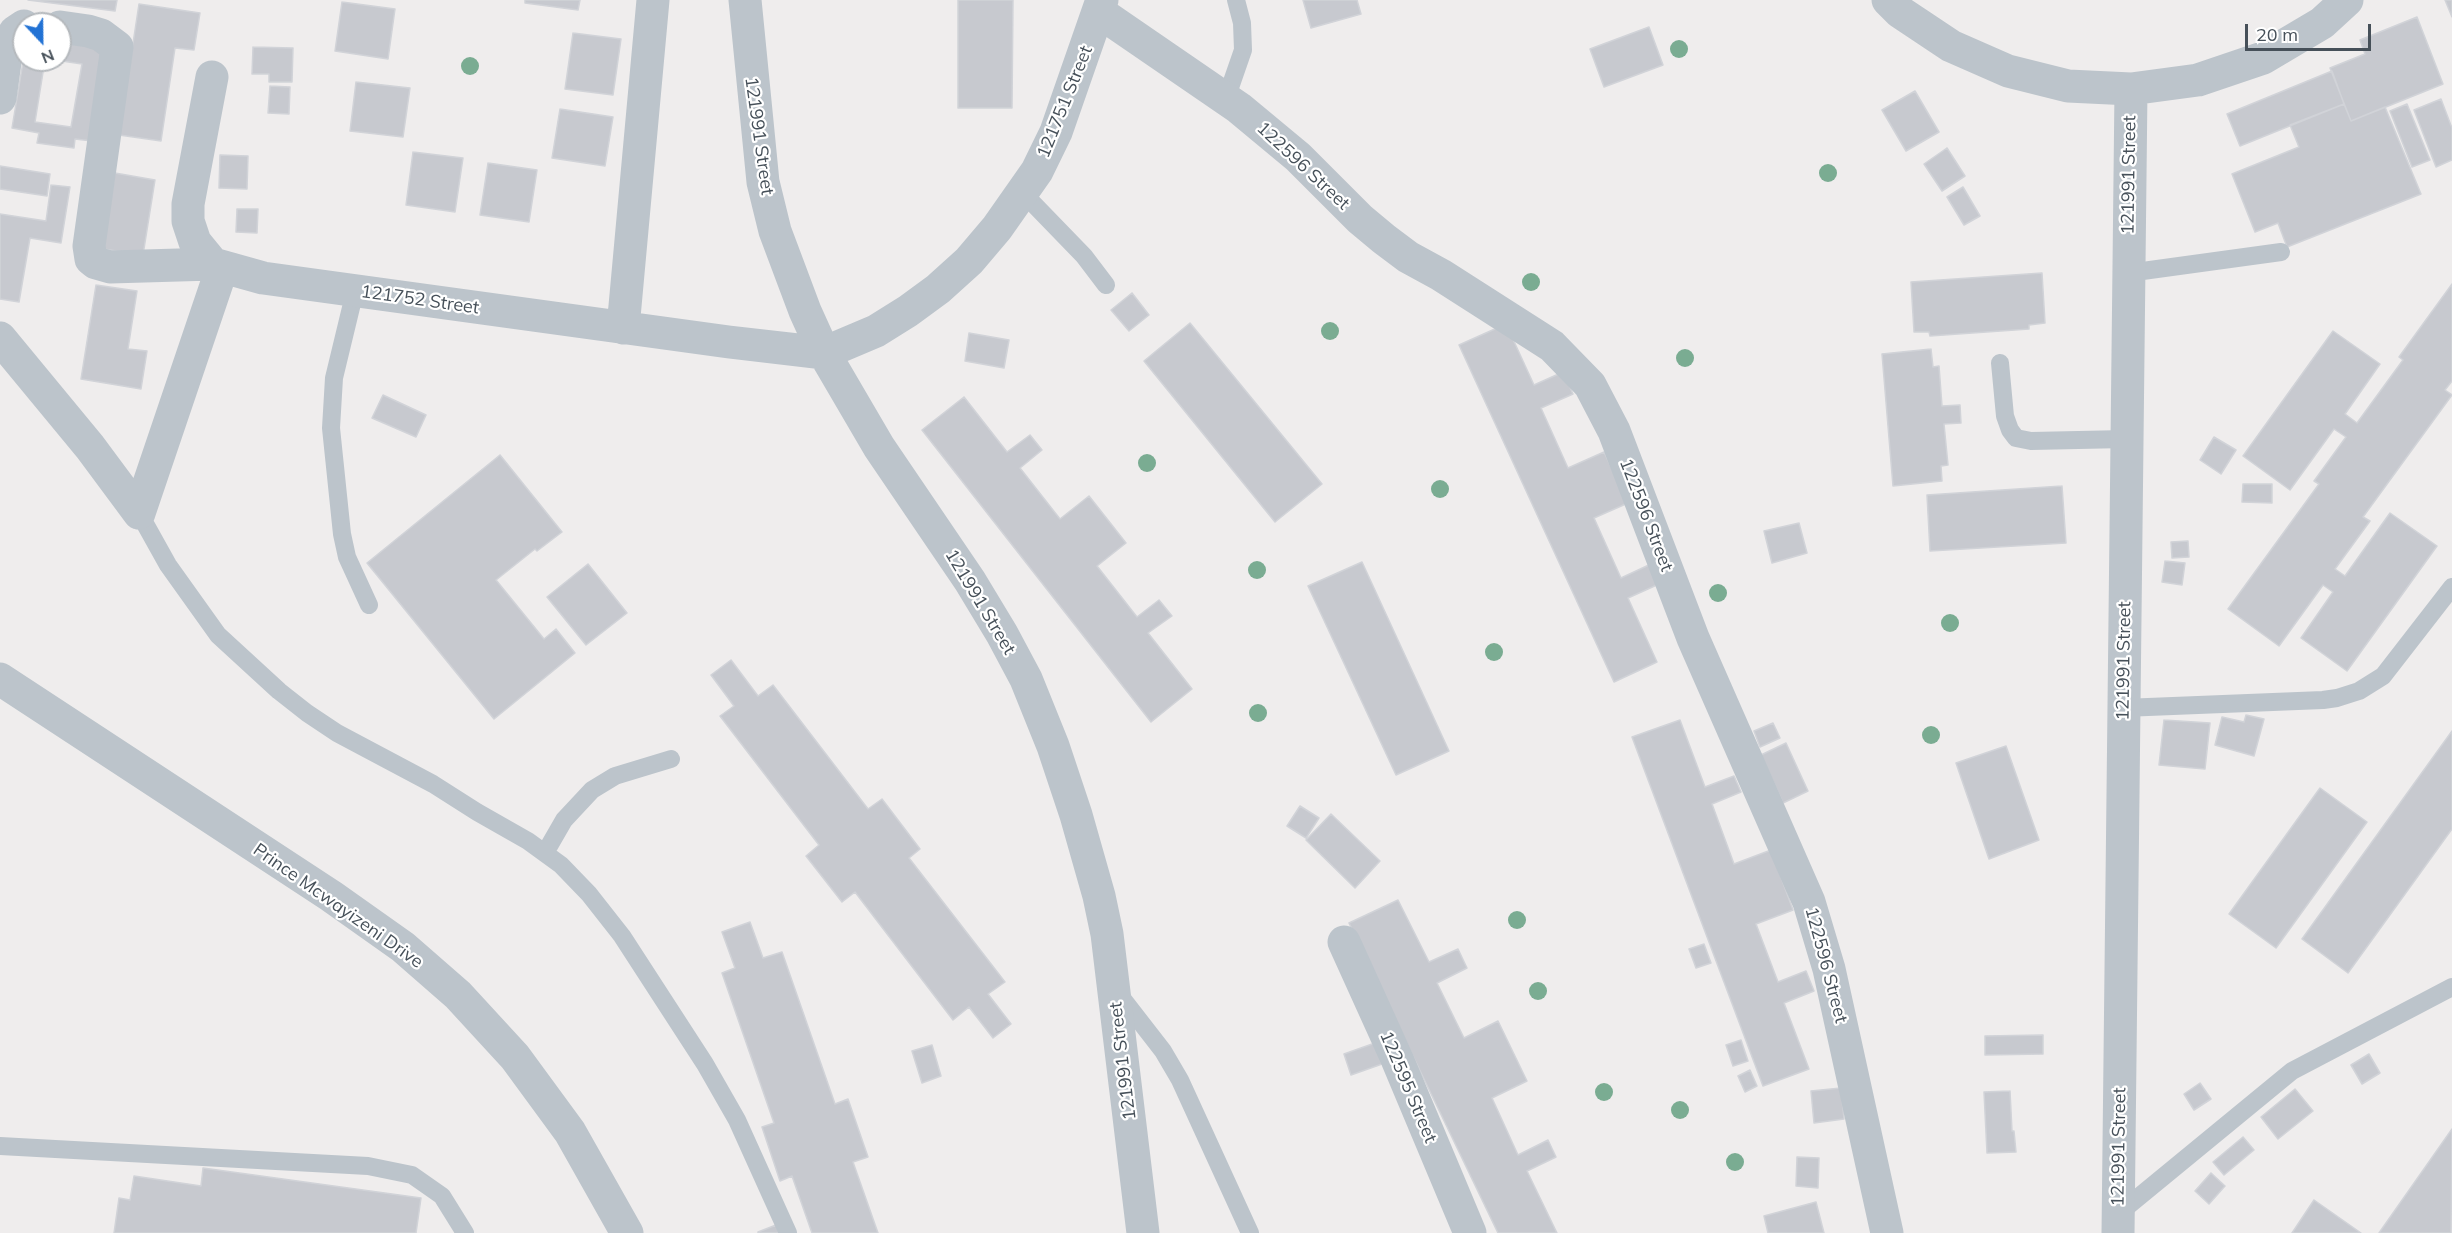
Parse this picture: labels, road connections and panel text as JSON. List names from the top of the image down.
{
  "streets": {
    "street": [
      "121751 Street",
      "121991 Street",
      "122596 Street",
      "121752 Street",
      "Prince Mcwayizeni Drive",
      "122595 Street"
    ]
  },
  "crossings": [
    ["121751 Street", "121991 Street"],
    ["121751 Street", "122596 Street"],
    ["121751 Street", "121752 Street"],
    ["121991 Street", "121752 Street"]
  ],
  "scale_bar": "20 m",
  "north": "bottom"
}
